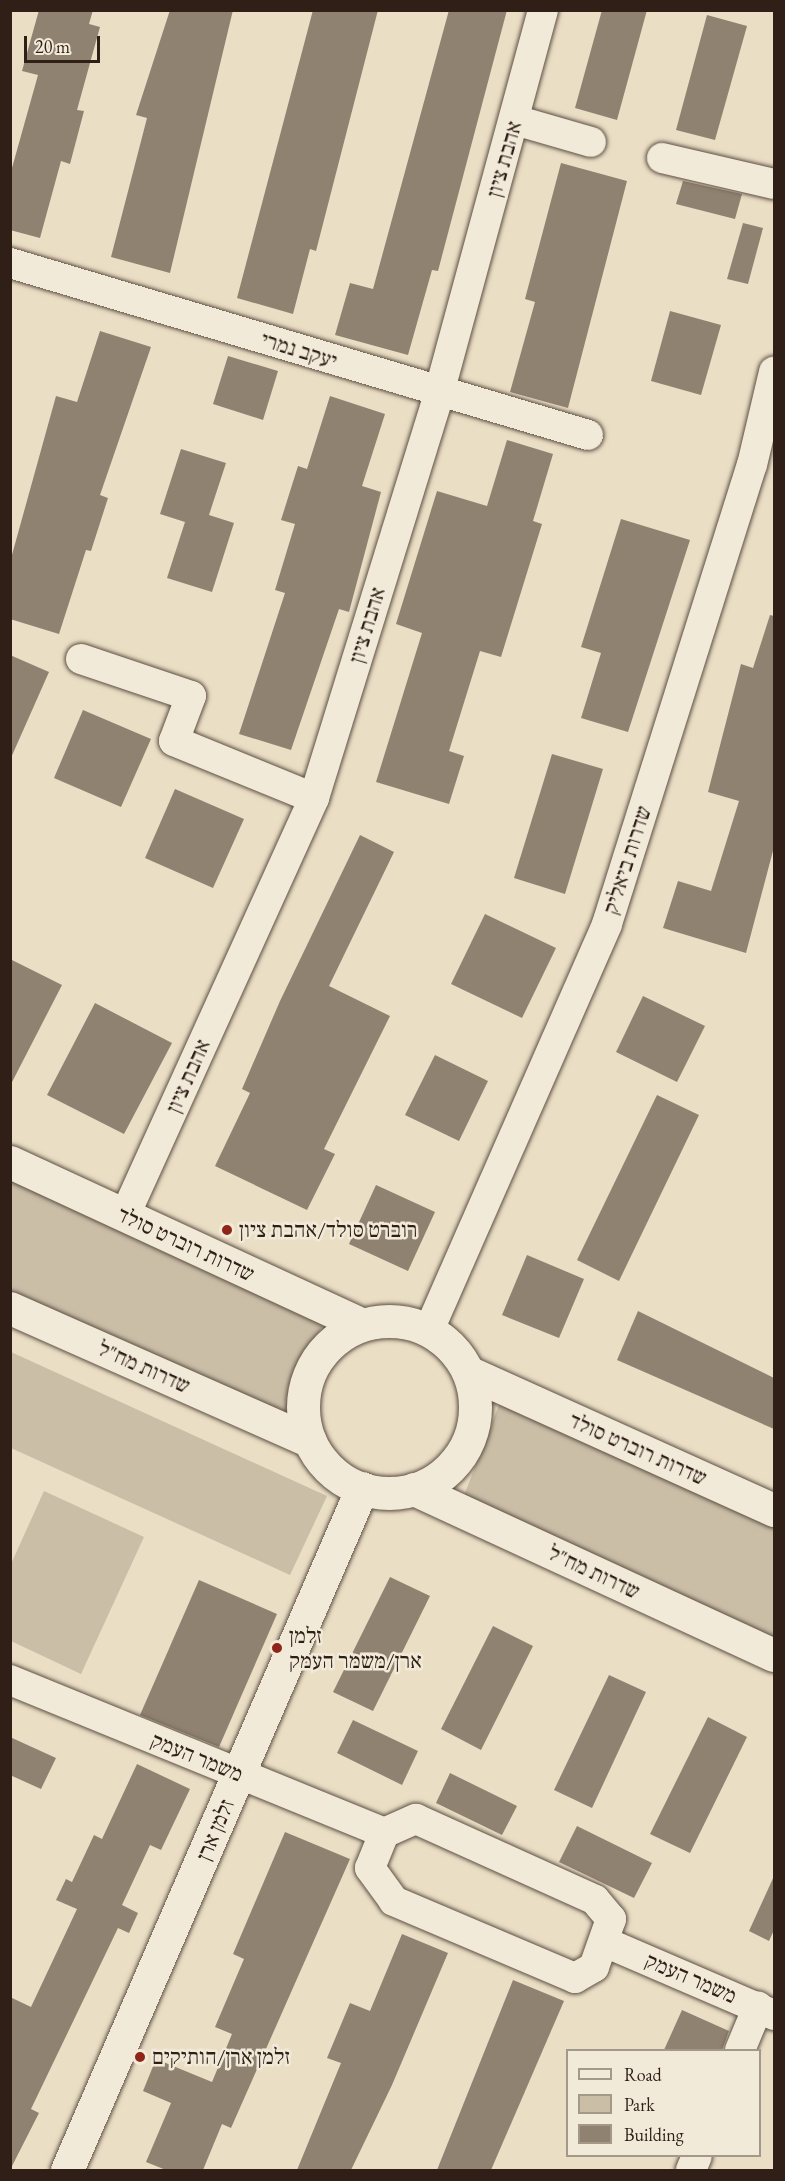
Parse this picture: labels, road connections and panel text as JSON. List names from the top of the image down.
{
  "streets": {
    "street": [
      "אהבת ציון",
      "יעקב נמרי",
      "שדרות ביאליק",
      "שדרות רוברט סולד",
      "שדרות מח\"ל",
      "משמר העמק",
      "זלמן ארן"
    ]
  },
  "crossings": [
    ["אהבת ציון", "יעקב נמרי"],
    ["אהבת ציון", "שדרות רוברט סולד"],
    ["שדרות ביאליק", "שדרות רוברט סולד"],
    ["שדרות ביאליק", "שדרות מח\"ל"],
    ["שדרות ביאליק", "זלמן ארן"],
    ["שדרות רוברט סולד", "שדרות מח\"ל"],
    ["שדרות רוברט סולד", "זלמן ארן"],
    ["שדרות מח\"ל", "זלמן ארן"],
    ["משמר העמק", "זלמן ארן"]
  ],
  "places": ["רוברט סולד/אהבת ציון", "זלמן ארן/משמר העמק", "זלמן ארן/הותיקים"],
  "legend": ["Road", "Park", "Building"],
  "scale_bar": "20 m"
}
